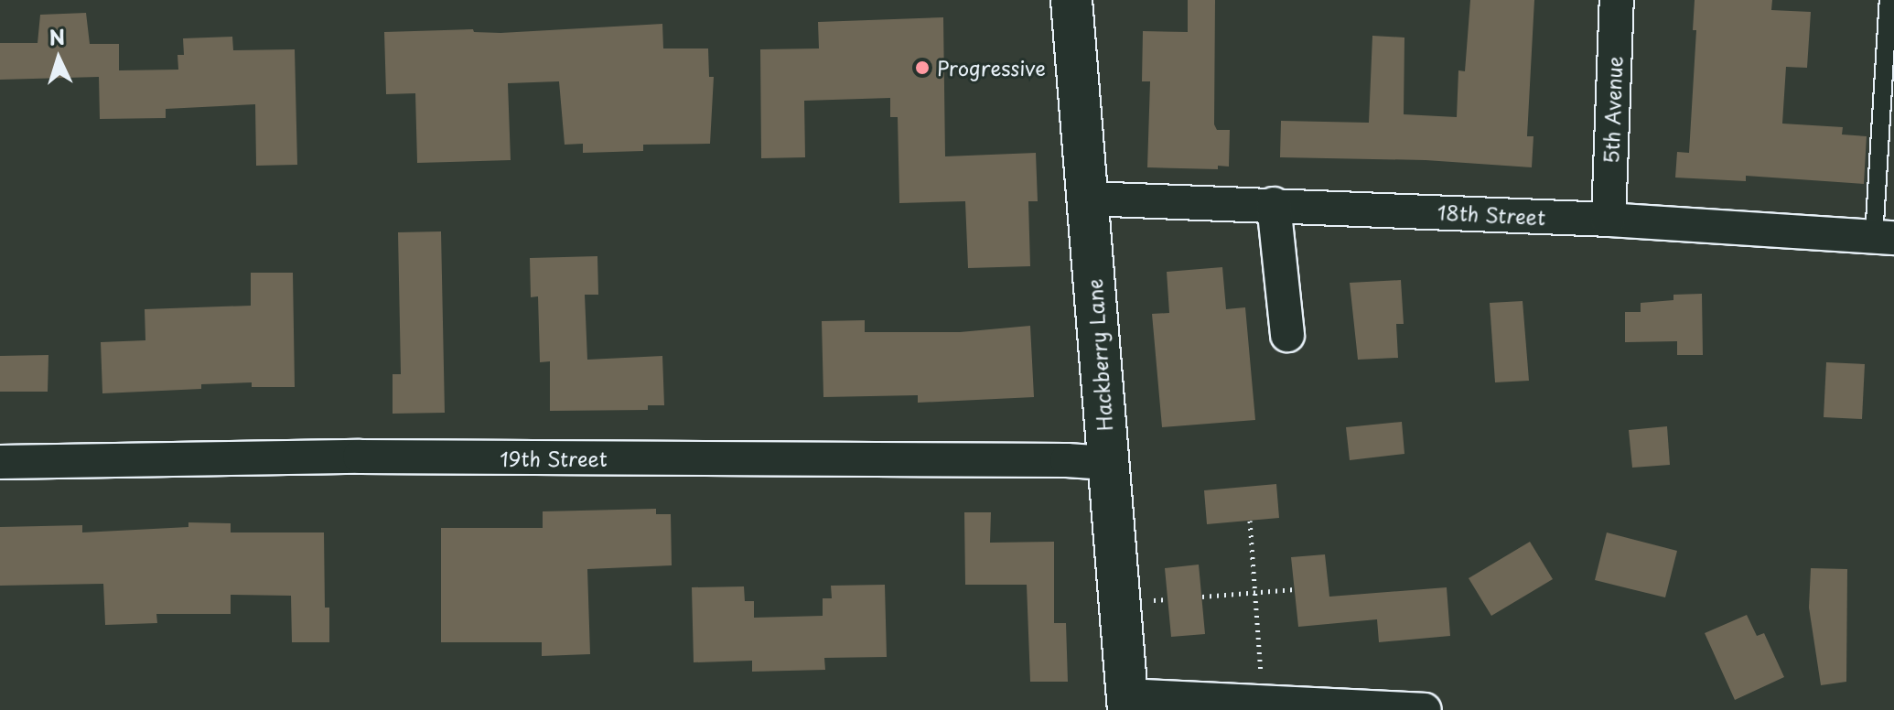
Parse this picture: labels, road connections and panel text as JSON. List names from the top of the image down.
{
  "streets": {
    "main road": ["Hackberry Lane"],
    "street": ["5th Avenue", "18th Street", "19th Street"]
  },
  "crossings": [
    ["5th Avenue", "18th Street"],
    ["18th Street", "Hackberry Lane"],
    ["Hackberry Lane", "19th Street"]
  ],
  "places": ["Progressive"],
  "north": "top"
}
